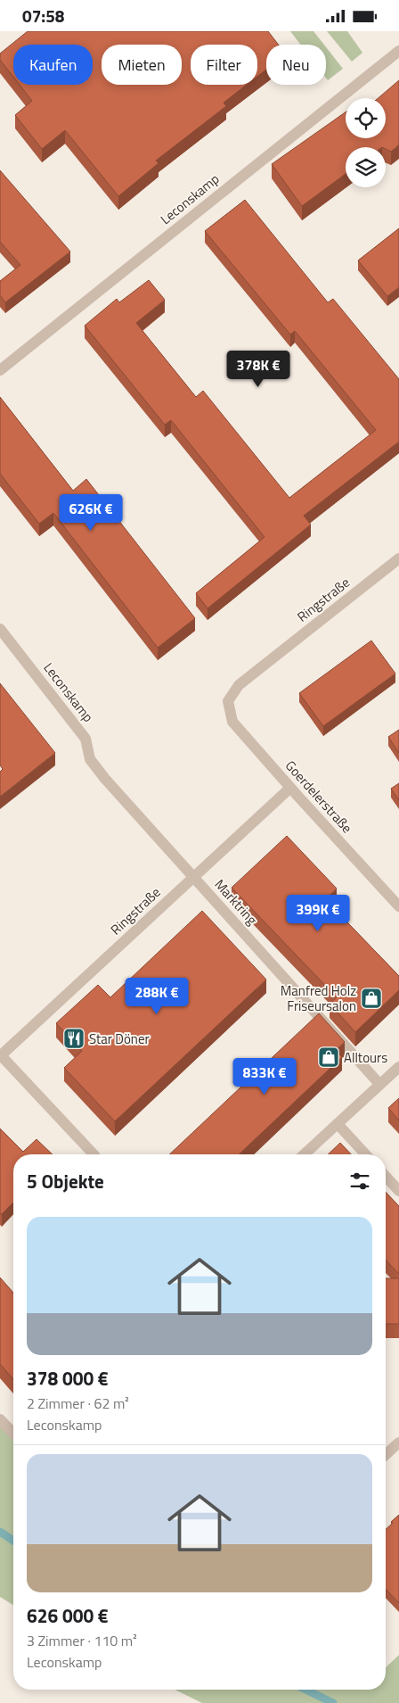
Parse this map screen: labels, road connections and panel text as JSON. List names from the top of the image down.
{
  "streets": {
    "street": [
      "Leconskamp",
      "Ringstraße",
      "Goerdelerstraße",
      "Marktring"
    ]
  },
  "crossings": [
    ["Leconskamp", "Marktring"],
    ["Ringstraße", "Goerdelerstraße"],
    ["Ringstraße", "Marktring"]
  ],
  "places": {
    "shop": ["Manfred Holz Friseursalon", "Alltours"],
    "restaurant": ["Star Döner"]
  },
  "page": {
    "status": "07:58",
    "chip": [
      "Kaufen",
      "Mieten",
      "Filter",
      "Neu"
    ],
    "price": [
      "378K €",
      "626K €",
      "399K €",
      "288K €",
      "833K €"
    ],
    "heading": "5 Objekte",
    "list": [
      {
        "name": "378 000 €",
        "note": "2 Zimmer · 62 m² · Leconskamp"
      },
      {
        "name": "626 000 €",
        "note": "3 Zimmer · 110 m² · Leconskamp"
      }
    ]
  }
}
